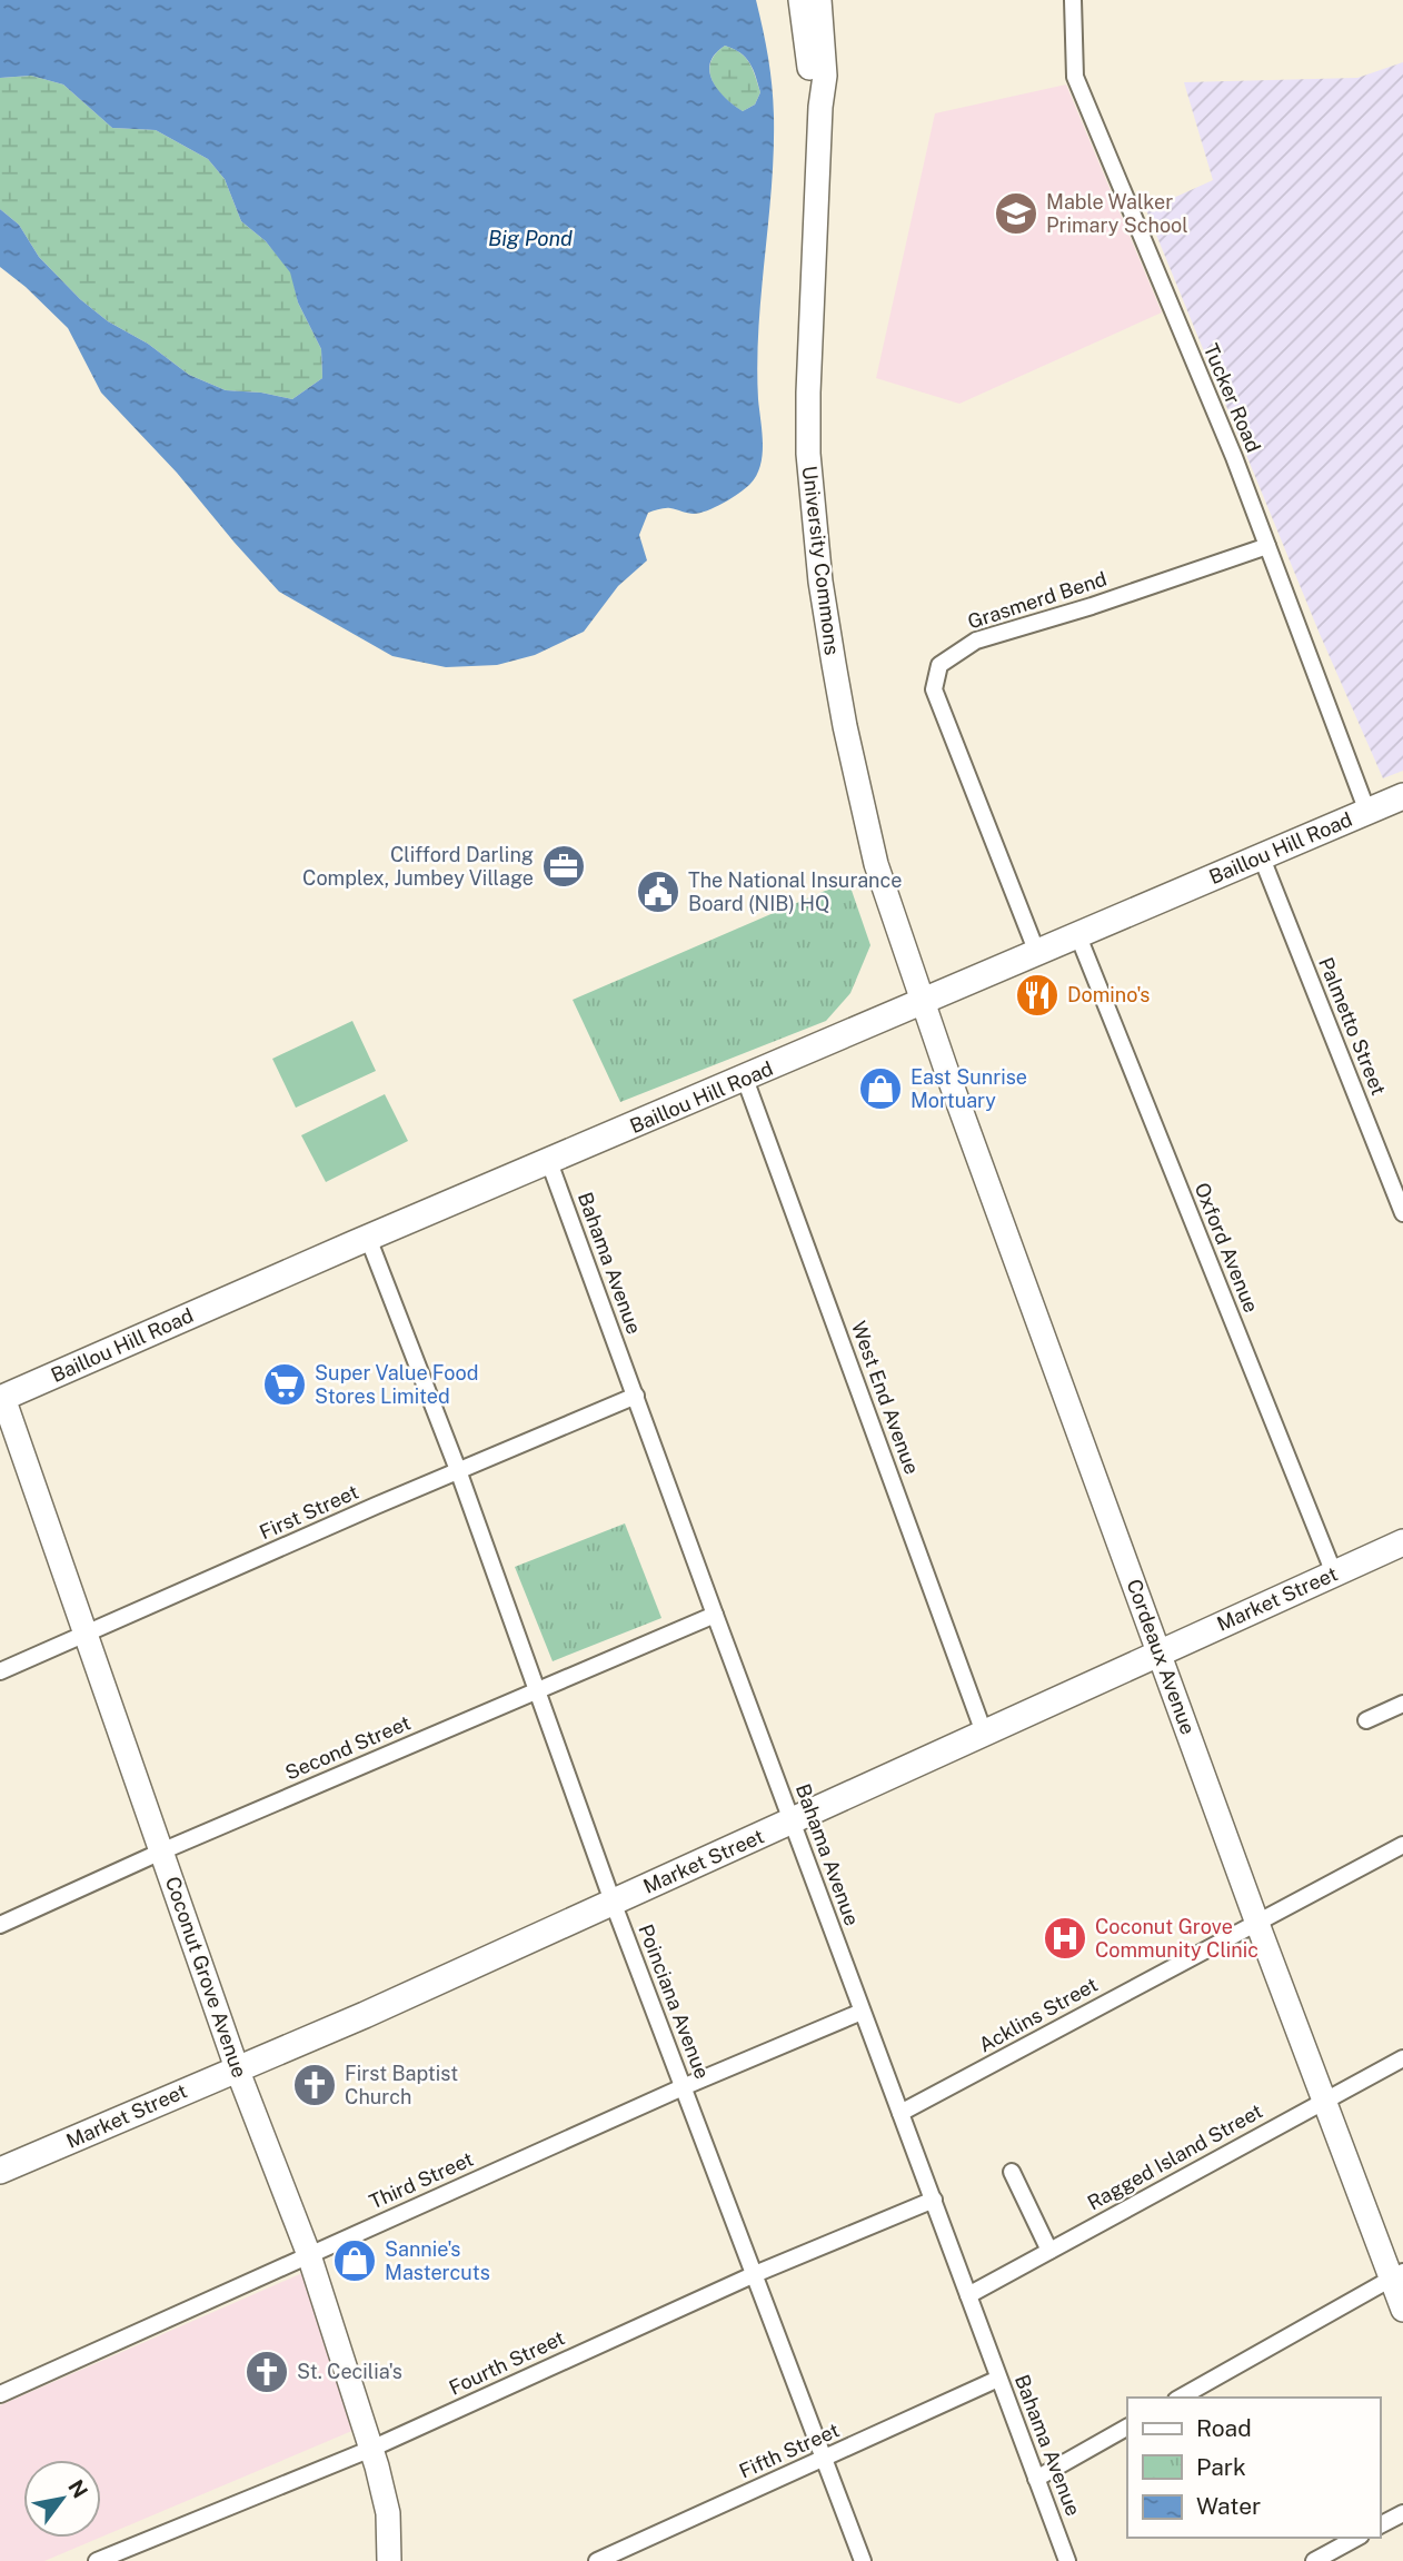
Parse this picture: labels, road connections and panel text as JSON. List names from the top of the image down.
{
  "streets": {
    "main road": ["Baillou Hill Road", "Market Street"],
    "street": [
      "Tucker Road",
      "University Commons",
      "Grasmerd Bend",
      "Palmetto Street",
      "Oxford Avenue",
      "Bahama Avenue",
      "West End Avenue",
      "First Street",
      "Cordeaux Avenue",
      "Second Street",
      "Coconut Grove Avenue",
      "Poinciana Avenue",
      "Acklins Street",
      "Ragged Island Street",
      "Third Street",
      "Fourth Street",
      "Fifth Street"
    ]
  },
  "crossings": [
    ["Tucker Road", "Grasmerd Bend"],
    ["Tucker Road", "Baillou Hill Road"],
    ["University Commons", "Baillou Hill Road"],
    ["University Commons", "Cordeaux Avenue"],
    ["Grasmerd Bend", "Baillou Hill Road"],
    ["Baillou Hill Road", "Palmetto Street"],
    ["Baillou Hill Road", "Oxford Avenue"],
    ["Baillou Hill Road", "Bahama Avenue"],
    ["Baillou Hill Road", "West End Avenue"],
    ["Baillou Hill Road", "Cordeaux Avenue"],
    ["Baillou Hill Road", "Coconut Grove Avenue"],
    ["Baillou Hill Road", "Poinciana Avenue"],
    ["Oxford Avenue", "Market Street"],
    ["Bahama Avenue", "First Street"],
    ["Bahama Avenue", "Market Street"],
    ["Bahama Avenue", "Second Street"],
    ["Bahama Avenue", "Acklins Street"],
    ["Bahama Avenue", "Ragged Island Street"],
    ["Bahama Avenue", "Third Street"],
    ["Bahama Avenue", "Fourth Street"],
    ["Bahama Avenue", "Fifth Street"],
    ["West End Avenue", "Market Street"],
    ["First Street", "Coconut Grove Avenue"],
    ["First Street", "Poinciana Avenue"],
    ["Market Street", "Cordeaux Avenue"],
    ["Market Street", "Coconut Grove Avenue"],
    ["Market Street", "Poinciana Avenue"],
    ["Cordeaux Avenue", "Acklins Street"],
    ["Cordeaux Avenue", "Ragged Island Street"],
    ["Second Street", "Coconut Grove Avenue"],
    ["Second Street", "Poinciana Avenue"],
    ["Coconut Grove Avenue", "Third Street"],
    ["Coconut Grove Avenue", "Fourth Street"],
    ["Poinciana Avenue", "Third Street"],
    ["Poinciana Avenue", "Fourth Street"],
    ["Poinciana Avenue", "Fifth Street"]
  ],
  "water": ["Big Pond"],
  "places": {
    "school or university": ["Mable Walker Primary School"],
    "office": ["Clifford Darling Complex, Jumbey Village"],
    "public building": ["The National Insurance Board (NIB) HQ"],
    "restaurant": ["Domino's"],
    "shop": ["East Sunrise Mortuary", "Sannie's Mastercuts"],
    "supermarket": ["Super Value Food Stores Limited"],
    "hospital": ["Coconut Grove Community Clinic"],
    "church": ["First Baptist Church", "St. Cecilia's"]
  },
  "legend": ["Road", "Park", "Water"],
  "north": "top right"
}
